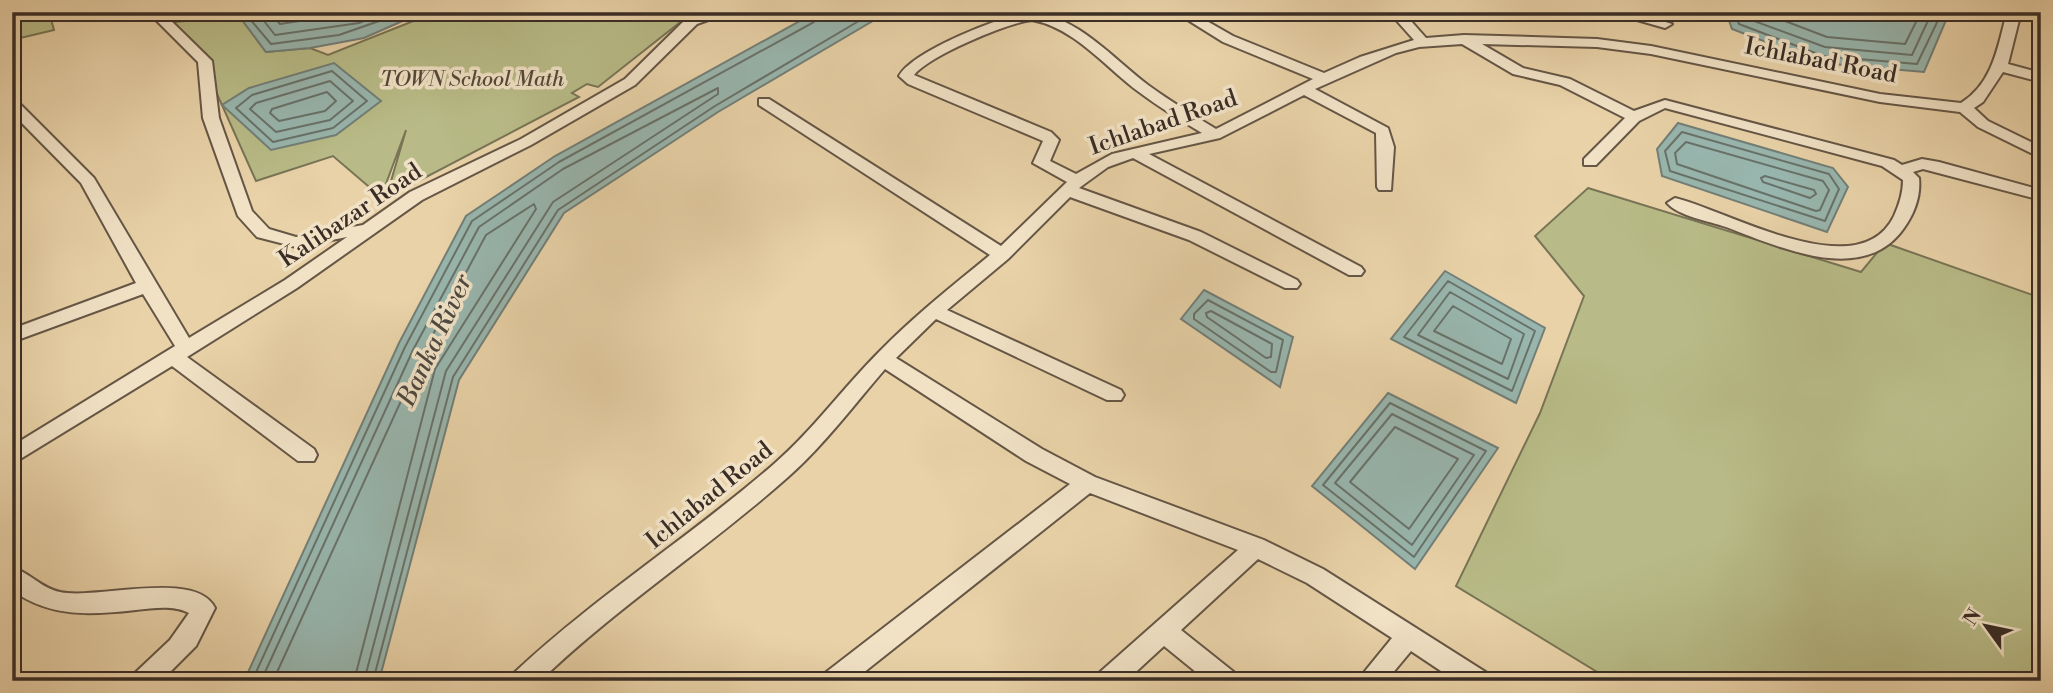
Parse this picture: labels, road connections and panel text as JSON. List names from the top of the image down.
{
  "streets": {
    "street": ["Ichlabad Road", "Kalibazar Road"]
  },
  "water": ["Banka River"],
  "parks": ["TOWN School Math"],
  "north": "top left"
}
